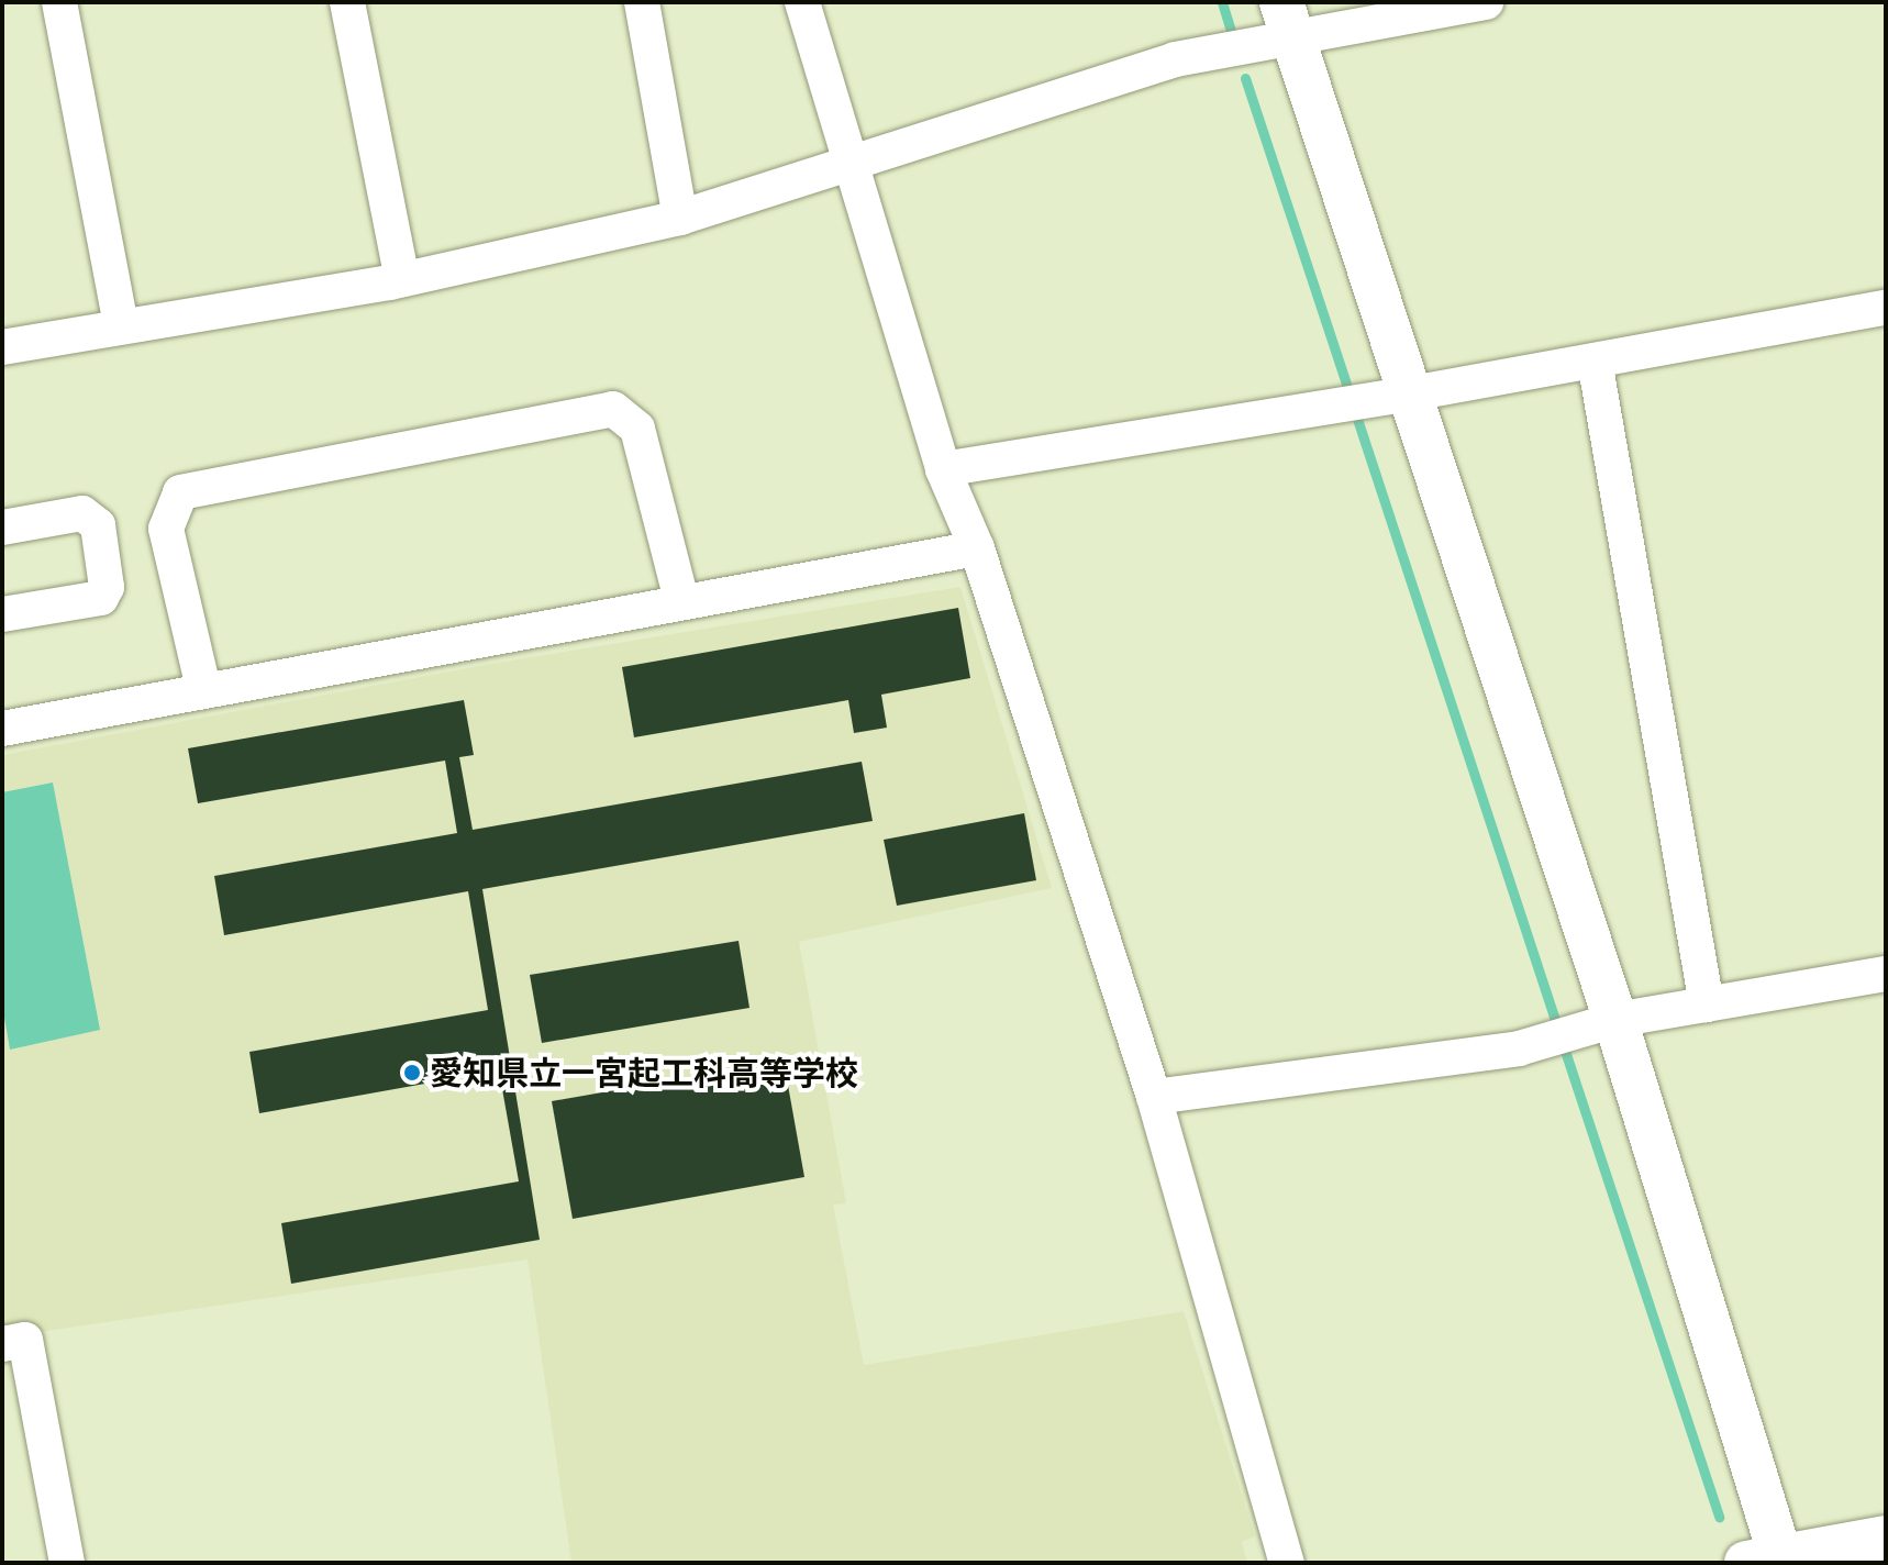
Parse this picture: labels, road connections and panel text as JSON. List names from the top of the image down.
{
  "places": ["愛知県立一宮起工科高等学校"]
}
